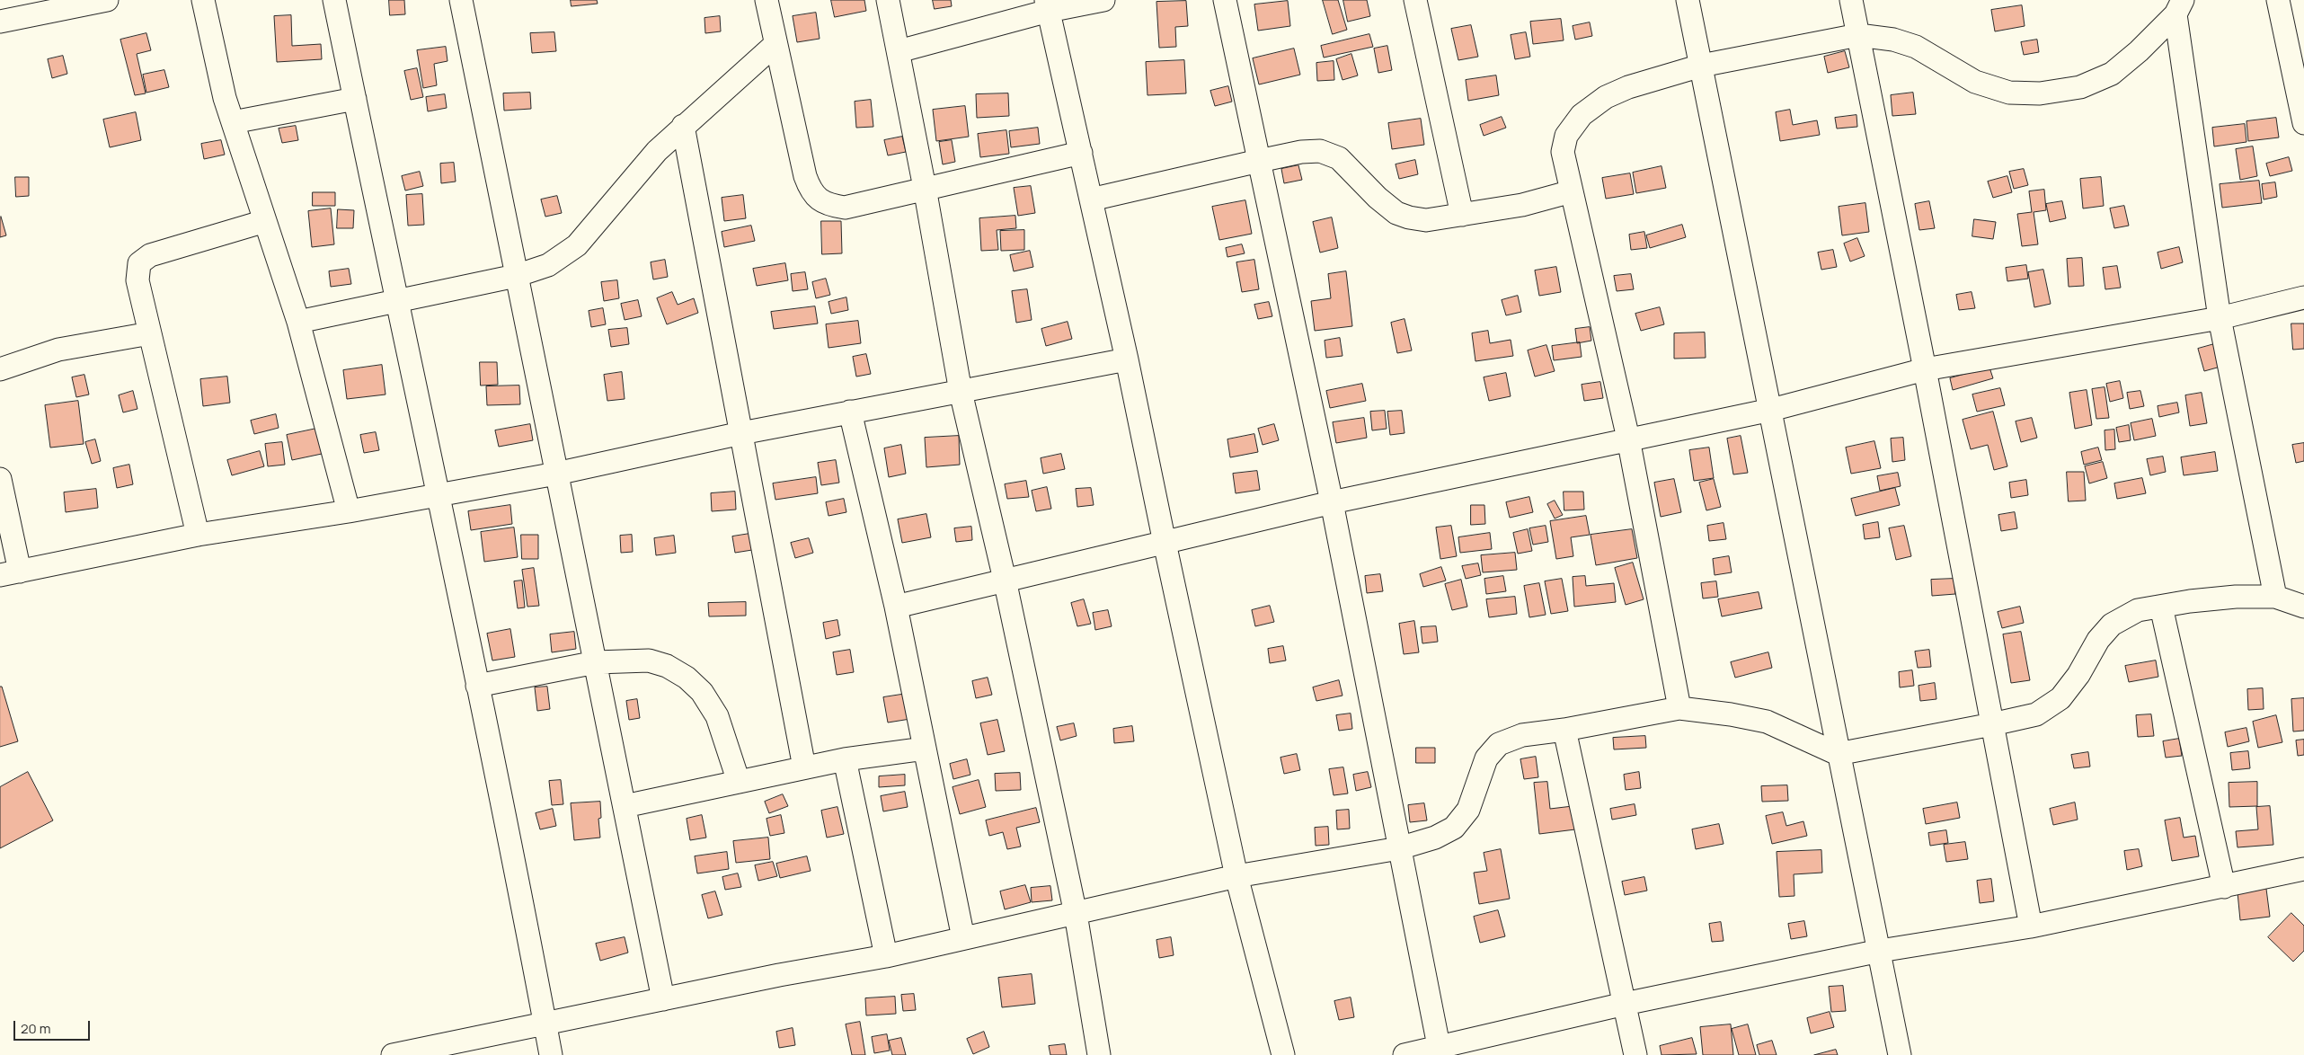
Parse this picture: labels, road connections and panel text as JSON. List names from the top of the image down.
{
  "scale_bar": "20 m"
}
